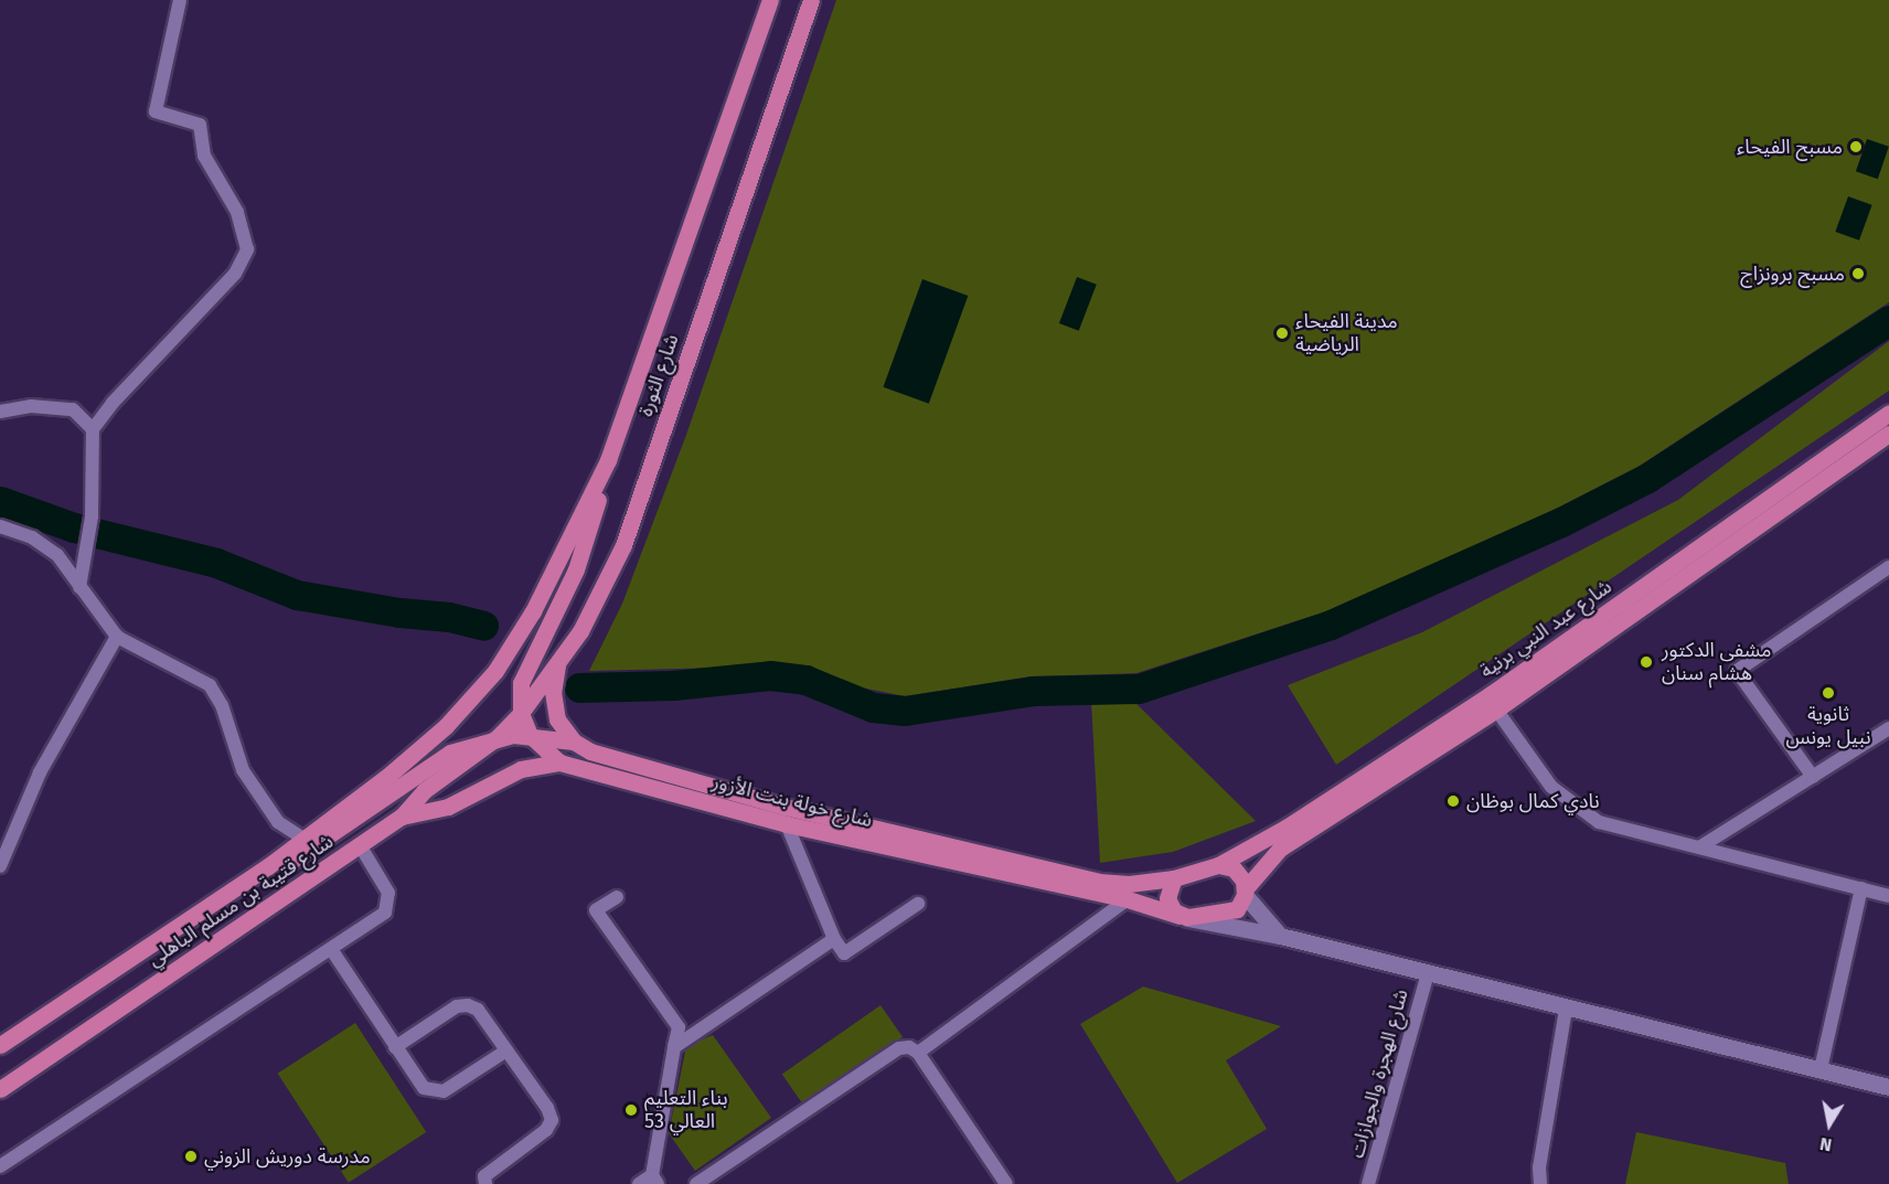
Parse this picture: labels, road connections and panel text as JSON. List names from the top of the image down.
{
  "streets": {
    "main road": [
      "شارع الثورة",
      "شارع عبد النبي برنية",
      "شارع خولة بنت الأزور",
      "شارع قتيبة بن مسلم الباهلي"
    ],
    "street": ["شارع الهجرة والجوازات"]
  },
  "crossings": [
    ["شارع الثورة", "شارع خولة بنت الأزور"],
    ["شارع الثورة", "شارع قتيبة بن مسلم الباهلي"],
    ["شارع عبد النبي برنية", "شارع خولة بنت الأزور"],
    ["شارع خولة بنت الأزور", "شارع قتيبة بن مسلم الباهلي"]
  ],
  "places": [
    "مسبح الفيحاء",
    "مسبح برونزاج",
    "مدينة الفيحاء الرياضية",
    "مشفى الدكتور هشام سنان",
    "ثانوية نبيل يونس",
    "نادي كمال بوظان",
    "بناء التعليم العالي 53",
    "مدرسة دوريش الزوني"
  ],
  "north": "bottom"
}
